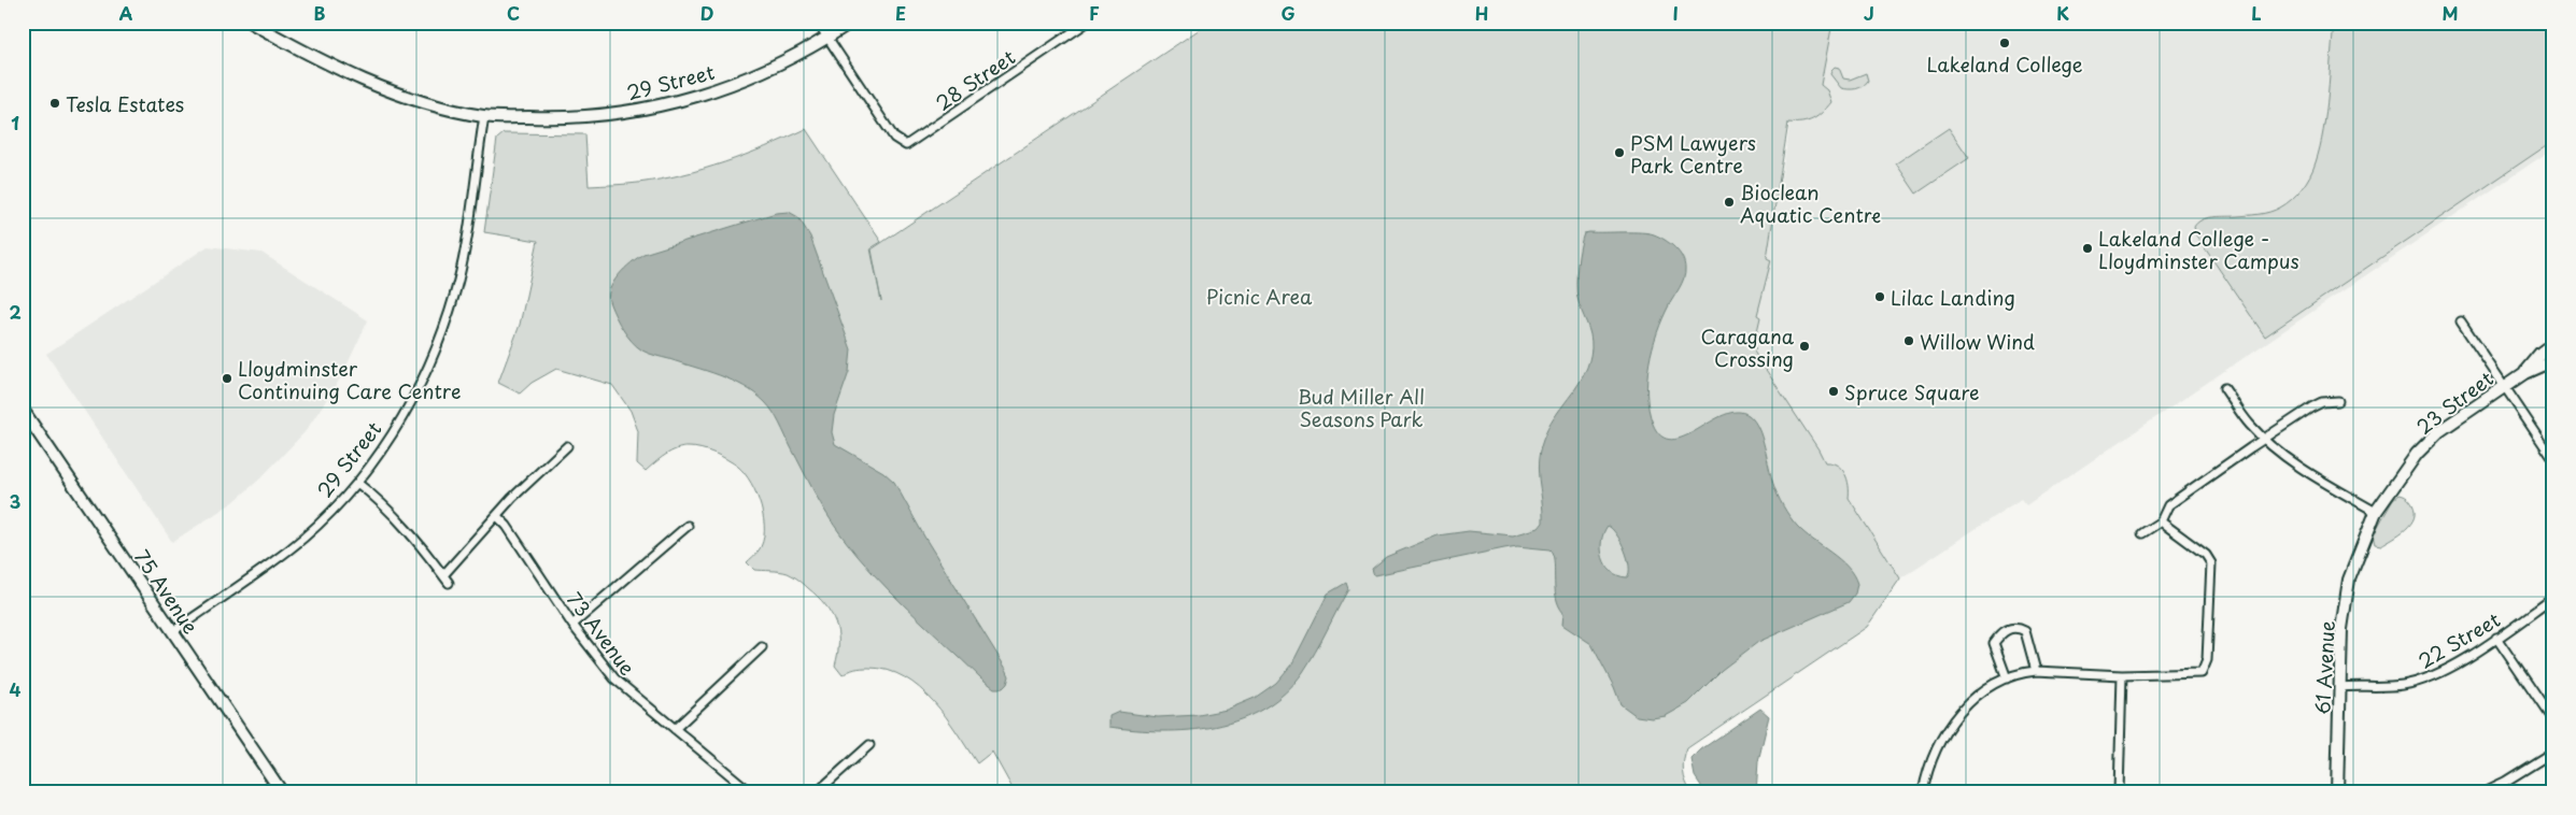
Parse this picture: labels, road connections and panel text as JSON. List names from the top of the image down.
{
  "streets": {
    "street": [
      "28 Street",
      "29 Street",
      "23 Street",
      "75 Avenue",
      "73 Avenue",
      "22 Street",
      "61 Avenue"
    ]
  },
  "crossings": [
    ["28 Street", "29 Street"],
    ["29 Street", "75 Avenue"],
    ["23 Street", "61 Avenue"],
    ["22 Street", "61 Avenue"]
  ],
  "parks": ["Picnic Area", "Bud Miller All Seasons Park"],
  "places": [
    "Lakeland College",
    "Tesla Estates",
    "PSM Lawyers Park Centre",
    "Bioclean Aquatic Centre",
    "Lakeland College - Lloydminster Campus",
    "Lilac Landing",
    "Willow Wind",
    "Caragana Crossing",
    "Lloydminster Continuing Care Centre",
    "Spruce Square"
  ],
  "grid": {
    "columns": [
      "A",
      "B",
      "C",
      "D",
      "E",
      "F",
      "G",
      "H",
      "I",
      "J",
      "K",
      "L",
      "M"
    ],
    "rows": [
      "1",
      "2",
      "3",
      "4"
    ]
  }
}
